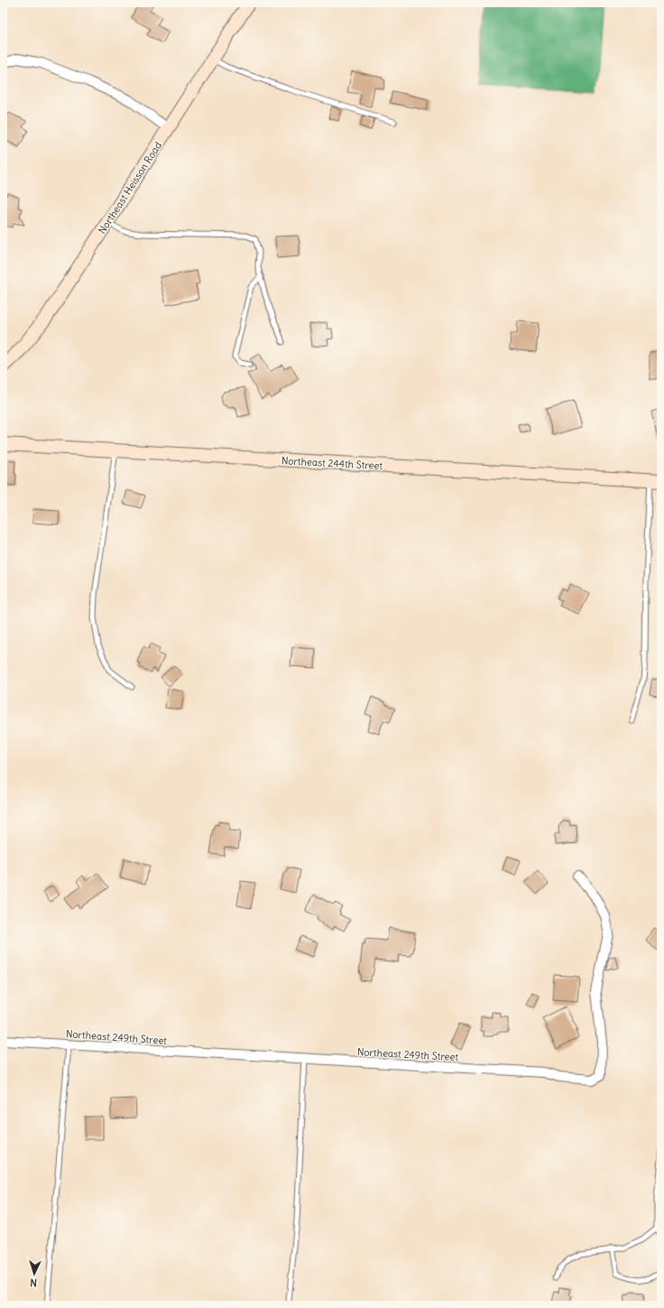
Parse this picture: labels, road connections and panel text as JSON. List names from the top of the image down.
{
  "streets": {
    "street": ["Northeast Heisson Road", "Northeast 244th Street", "Northeast 249th Street"]
  },
  "north": "bottom"
}
